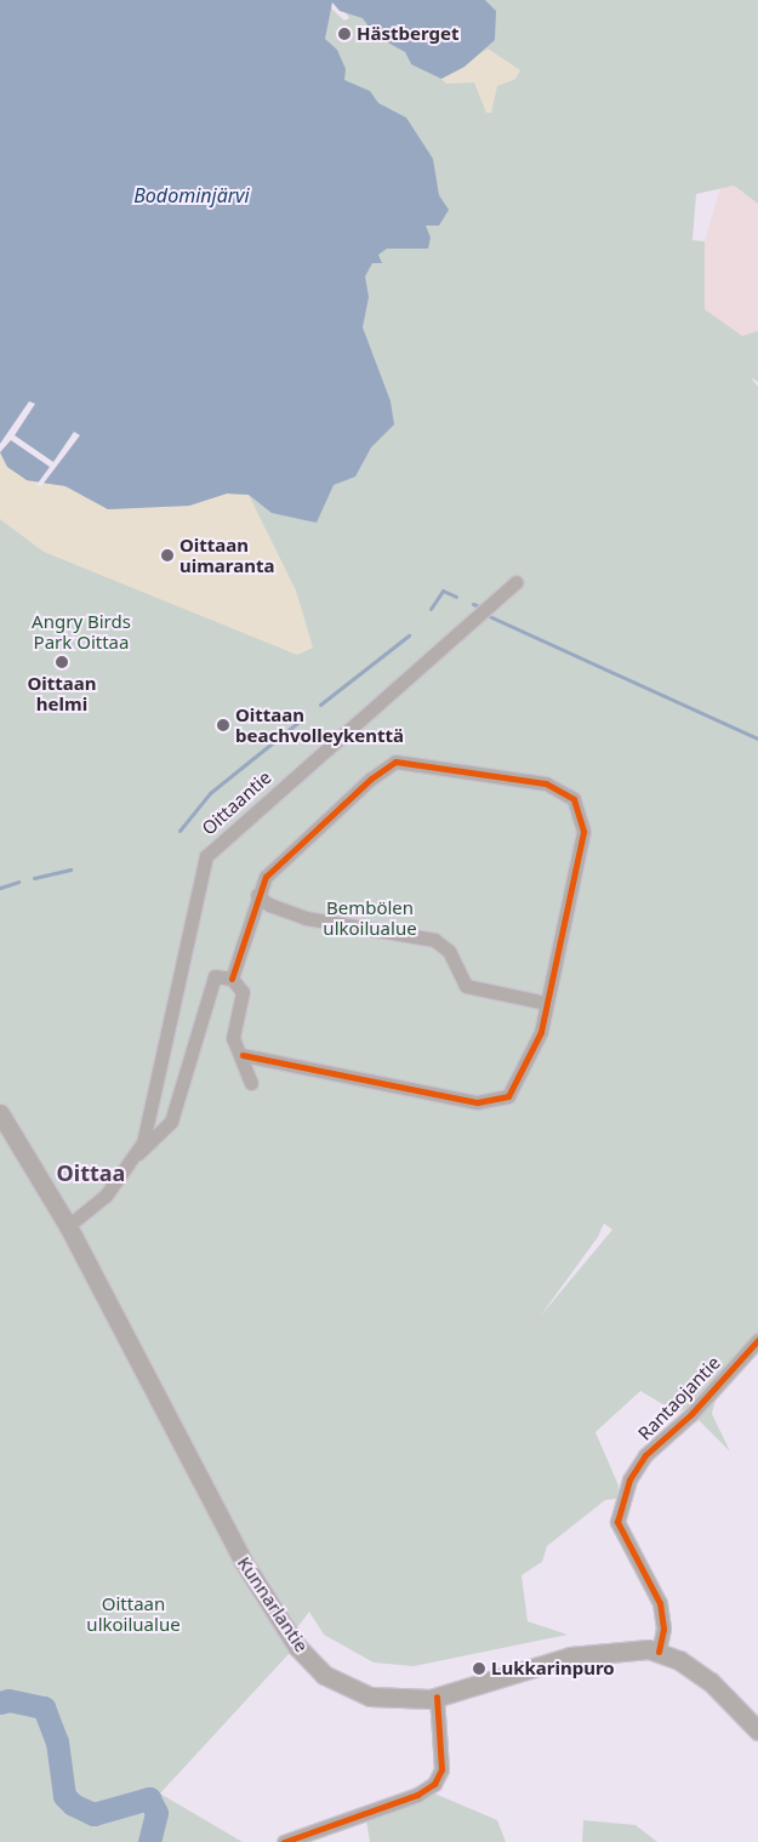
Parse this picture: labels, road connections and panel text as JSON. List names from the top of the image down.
{
  "streets": {
    "main road": ["Kunnarlantie"],
    "street": ["Oittaantie", "Rantaojantie"]
  },
  "crossings": [
    ["Oittaantie", "Kunnarlantie"],
    ["Rantaojantie", "Kunnarlantie"]
  ],
  "districts": ["Oittaa"],
  "water": ["Bodominjärvi"],
  "parks": ["Angry Birds Park Oittaa", "Bembölen ulkoilualue", "Oittaan ulkoilualue"],
  "places": [
    "Hästberget",
    "Oittaan uimaranta",
    "Oittaan helmi",
    "Oittaan beachvolleykenttä",
    "Lukkarinpuro"
  ]
}
